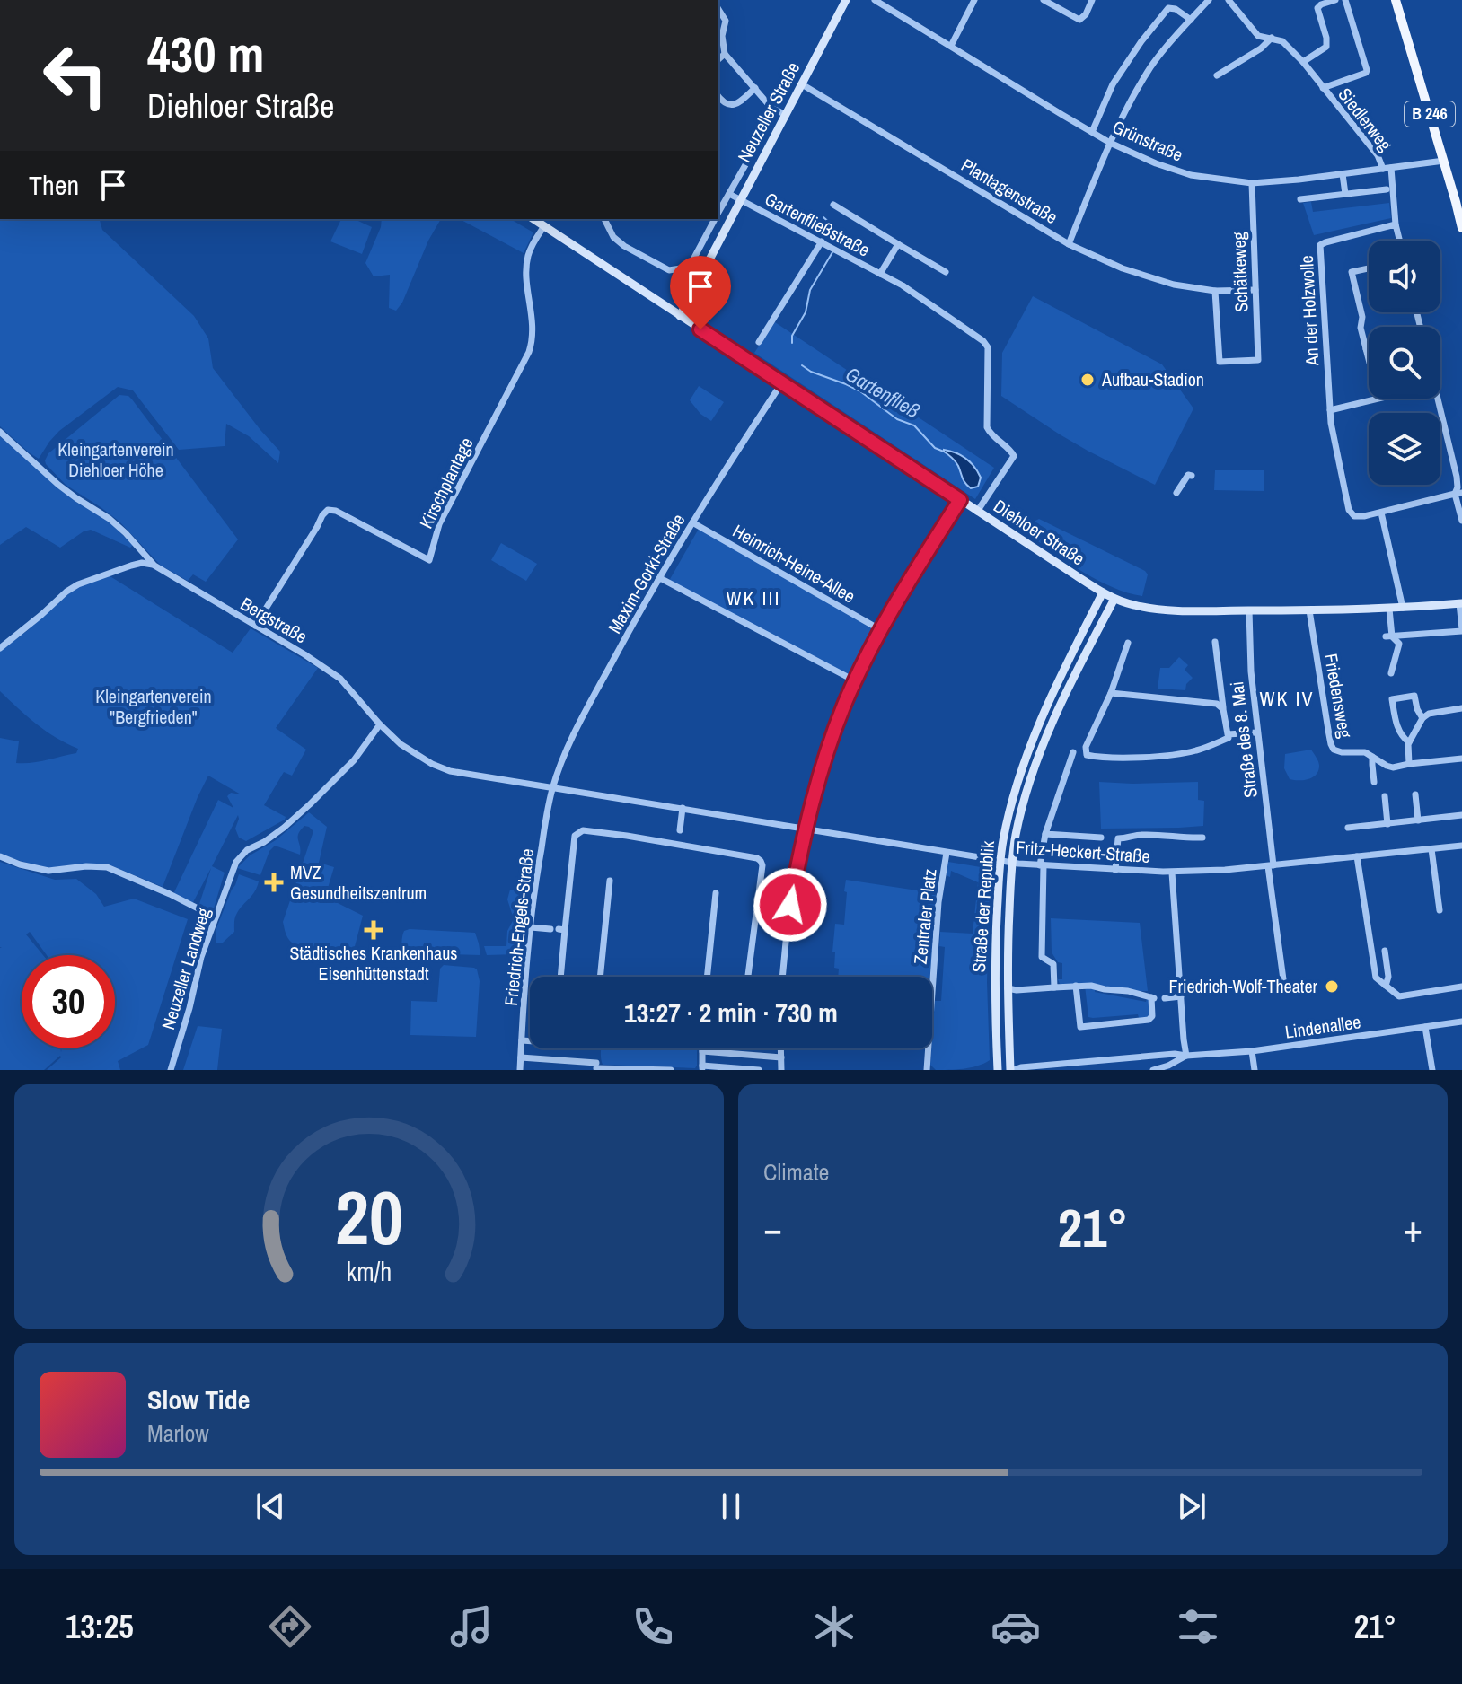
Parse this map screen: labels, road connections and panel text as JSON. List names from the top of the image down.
{
  "streets": {
    "main road": ["B 246"],
    "street": [
      "Neuzeller Straße",
      "Siedlerweg",
      "Grünstraße",
      "Plantagenstraße",
      "Gartenfließstraße",
      "Schätkeweg",
      "An der Holzwolle",
      "Kirschplantage",
      "Diehloer Straße",
      "Heinrich-Heine-Allee",
      "Maxim-Gorki-Straße",
      "Bergstraße",
      "Friedensweg",
      "Straße des 8. Mai",
      "Fritz-Heckert-Straße",
      "Straße der Republik",
      "Zentraler Platz",
      "Friedrich-Engels-Straße",
      "Neuzeller Landweg",
      "Lindenallee"
    ]
  },
  "crossings": [
    ["Neuzeller Straße", "Plantagenstraße"],
    ["Neuzeller Straße", "Gartenfließstraße"],
    ["Neuzeller Straße", "Diehloer Straße"],
    ["B 246", "Grünstraße"],
    ["Siedlerweg", "Grünstraße"],
    ["Grünstraße", "Schätkeweg"],
    ["Plantagenstraße", "Schätkeweg"],
    ["Gartenfließstraße", "Diehloer Straße"],
    ["Kirschplantage", "Diehloer Straße"],
    ["Kirschplantage", "Bergstraße"],
    ["Diehloer Straße", "Maxim-Gorki-Straße"],
    ["Diehloer Straße", "Friedensweg"],
    ["Diehloer Straße", "Straße des 8. Mai"],
    ["Diehloer Straße", "Straße der Republik"],
    ["Heinrich-Heine-Allee", "Maxim-Gorki-Straße"],
    ["Maxim-Gorki-Straße", "Bergstraße"],
    ["Maxim-Gorki-Straße", "Fritz-Heckert-Straße"],
    ["Maxim-Gorki-Straße", "Friedrich-Engels-Straße"],
    ["Bergstraße", "Fritz-Heckert-Straße"],
    ["Bergstraße", "Friedrich-Engels-Straße"],
    ["Bergstraße", "Neuzeller Landweg"],
    ["Straße des 8. Mai", "Fritz-Heckert-Straße"],
    ["Fritz-Heckert-Straße", "Straße der Republik"],
    ["Fritz-Heckert-Straße", "Zentraler Platz"],
    ["Fritz-Heckert-Straße", "Friedrich-Engels-Straße"],
    ["Straße der Republik", "Lindenallee"]
  ],
  "districts": ["WK III", "WK IV"],
  "water": ["Gartenfließ"],
  "parks": ["Kleingartenverein Diehloer Höhe", "Kleingartenverein \"Bergfrieden\""],
  "places": {
    "other": ["Aufbau-Stadion", "Friedrich-Wolf-Theater"],
    "health": ["MVZ Gesundheitszentrum", "Städtisches Krankenhaus Eisenhüttenstadt"]
  },
  "page": {
    "turn": ["430 m", "Diehloer Straße"],
    "then": "Then",
    "limit": "30",
    "trip": "13:27 · 2 min · 730 m",
    "tile": "Climate",
    "heat": ["−", "21°", "+"],
    "song": ["Slow Tide", "Marlow"],
    "tabs": ["13:25", "21°"],
    "gauge": ["20", "km/h"]
  }
}
